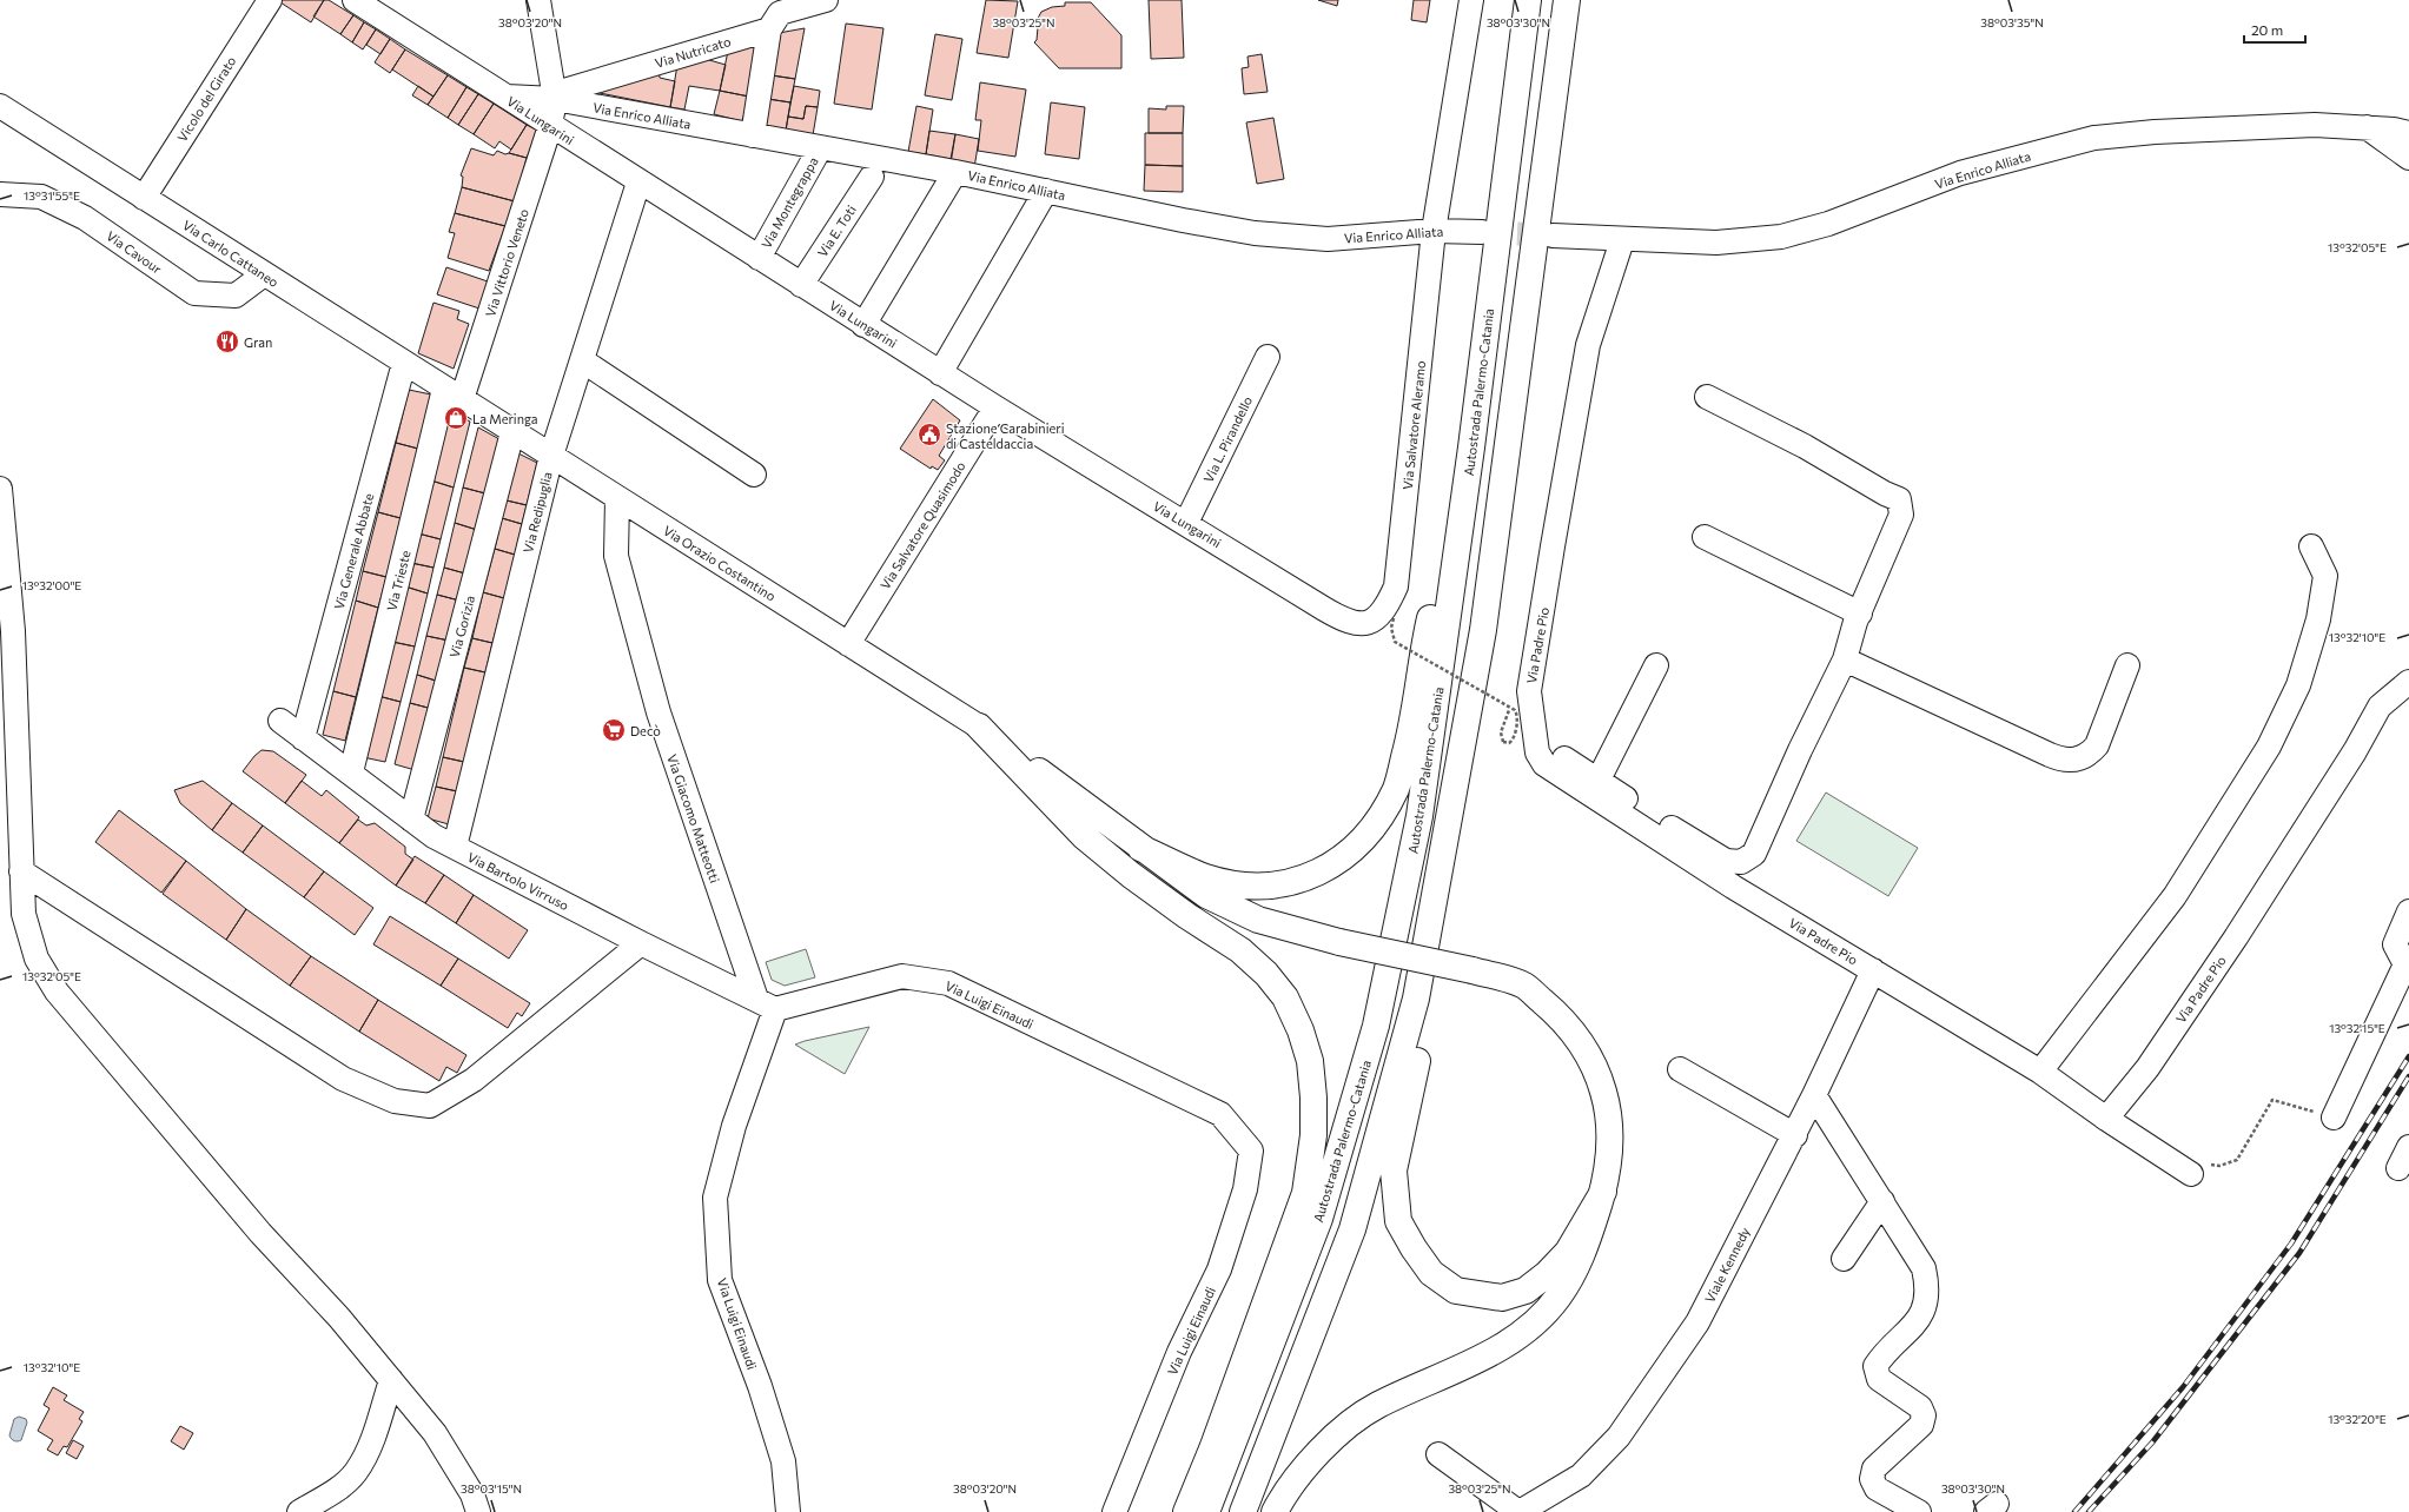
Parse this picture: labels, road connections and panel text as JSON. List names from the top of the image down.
{
  "streets": {
    "highway": ["Autostrada Palermo-Catania"],
    "street": [
      "Via Nutricato",
      "Vicolo del Girato",
      "Via Enrico Alliata",
      "Via Lungarini",
      "Via Montegrappa",
      "Via E. Toti",
      "Via Cavour",
      "Via Carlo Cattaneo",
      "Via Vittorio Veneto",
      "Via Salvatore Aleramo",
      "Via L. Pirandello",
      "Via Redipuglia",
      "Via Salvatore Quasimodo",
      "Via Generale Abbate",
      "Via Orazio Costantino",
      "Via Trieste",
      "Via Gorizia",
      "Via Padre Pio",
      "Via Giacomo Matteotti",
      "Via Bartolo Virruso",
      "Via Luigi Einaudi",
      "Viale Kennedy"
    ]
  },
  "crossings": [
    ["Via Nutricato", "Via Enrico Alliata"],
    ["Via Nutricato", "Via Vittorio Veneto"],
    ["Vicolo del Girato", "Via Carlo Cattaneo"],
    ["Via Enrico Alliata", "Via Lungarini"],
    ["Via Enrico Alliata", "Via Montegrappa"],
    ["Via Enrico Alliata", "Via Vittorio Veneto"],
    ["Via Enrico Alliata", "Via Salvatore Aleramo"],
    ["Via Enrico Alliata", "Via Padre Pio"],
    ["Via Lungarini", "Via Montegrappa"],
    ["Via Lungarini", "Via E. Toti"],
    ["Via Lungarini", "Via Vittorio Veneto"],
    ["Via Lungarini", "Via Salvatore Aleramo"],
    ["Via Lungarini", "Via L. Pirandello"],
    ["Via Lungarini", "Via Redipuglia"],
    ["Via Lungarini", "Via Salvatore Quasimodo"],
    ["Via Cavour", "Via Carlo Cattaneo"],
    ["Via Carlo Cattaneo", "Via Vittorio Veneto"],
    ["Via Carlo Cattaneo", "Via Generale Abbate"],
    ["Via Carlo Cattaneo", "Via Orazio Costantino"],
    ["Via Carlo Cattaneo", "Via Trieste"],
    ["Via Vittorio Veneto", "Via Orazio Costantino"],
    ["Via Vittorio Veneto", "Via Trieste"],
    ["Via Redipuglia", "Via Orazio Costantino"],
    ["Via Redipuglia", "Via Bartolo Virruso"],
    ["Via Salvatore Quasimodo", "Via Orazio Costantino"],
    ["Via Generale Abbate", "Via Bartolo Virruso"],
    ["Via Orazio Costantino", "Via Trieste"],
    ["Via Orazio Costantino", "Via Gorizia"],
    ["Via Orazio Costantino", "Via Giacomo Matteotti"],
    ["Via Trieste", "Via Bartolo Virruso"],
    ["Via Gorizia", "Via Bartolo Virruso"],
    ["Via Padre Pio", "Viale Kennedy"],
    ["Via Giacomo Matteotti", "Via Bartolo Virruso"],
    ["Via Giacomo Matteotti", "Via Luigi Einaudi"],
    ["Via Bartolo Virruso", "Via Luigi Einaudi"]
  ],
  "places": {
    "restaurant": ["Gran"],
    "shop": ["La Meringa"],
    "public building": ["Stazione Carabinieri di Casteldaccia"],
    "supermarket": ["Decò"]
  },
  "scale_bar": "20 m",
  "coordinates": [
    "38°03'20\"N",
    "38°03'25\"N",
    "38°03'30\"N",
    "38°03'35\"N",
    "13°31'55\"E",
    "13°32'05\"E",
    "13°32'00\"E",
    "13°32'10\"E",
    "13°32'15\"E",
    "13°32'20\"E",
    "38°03'15\"N"
  ]
}
